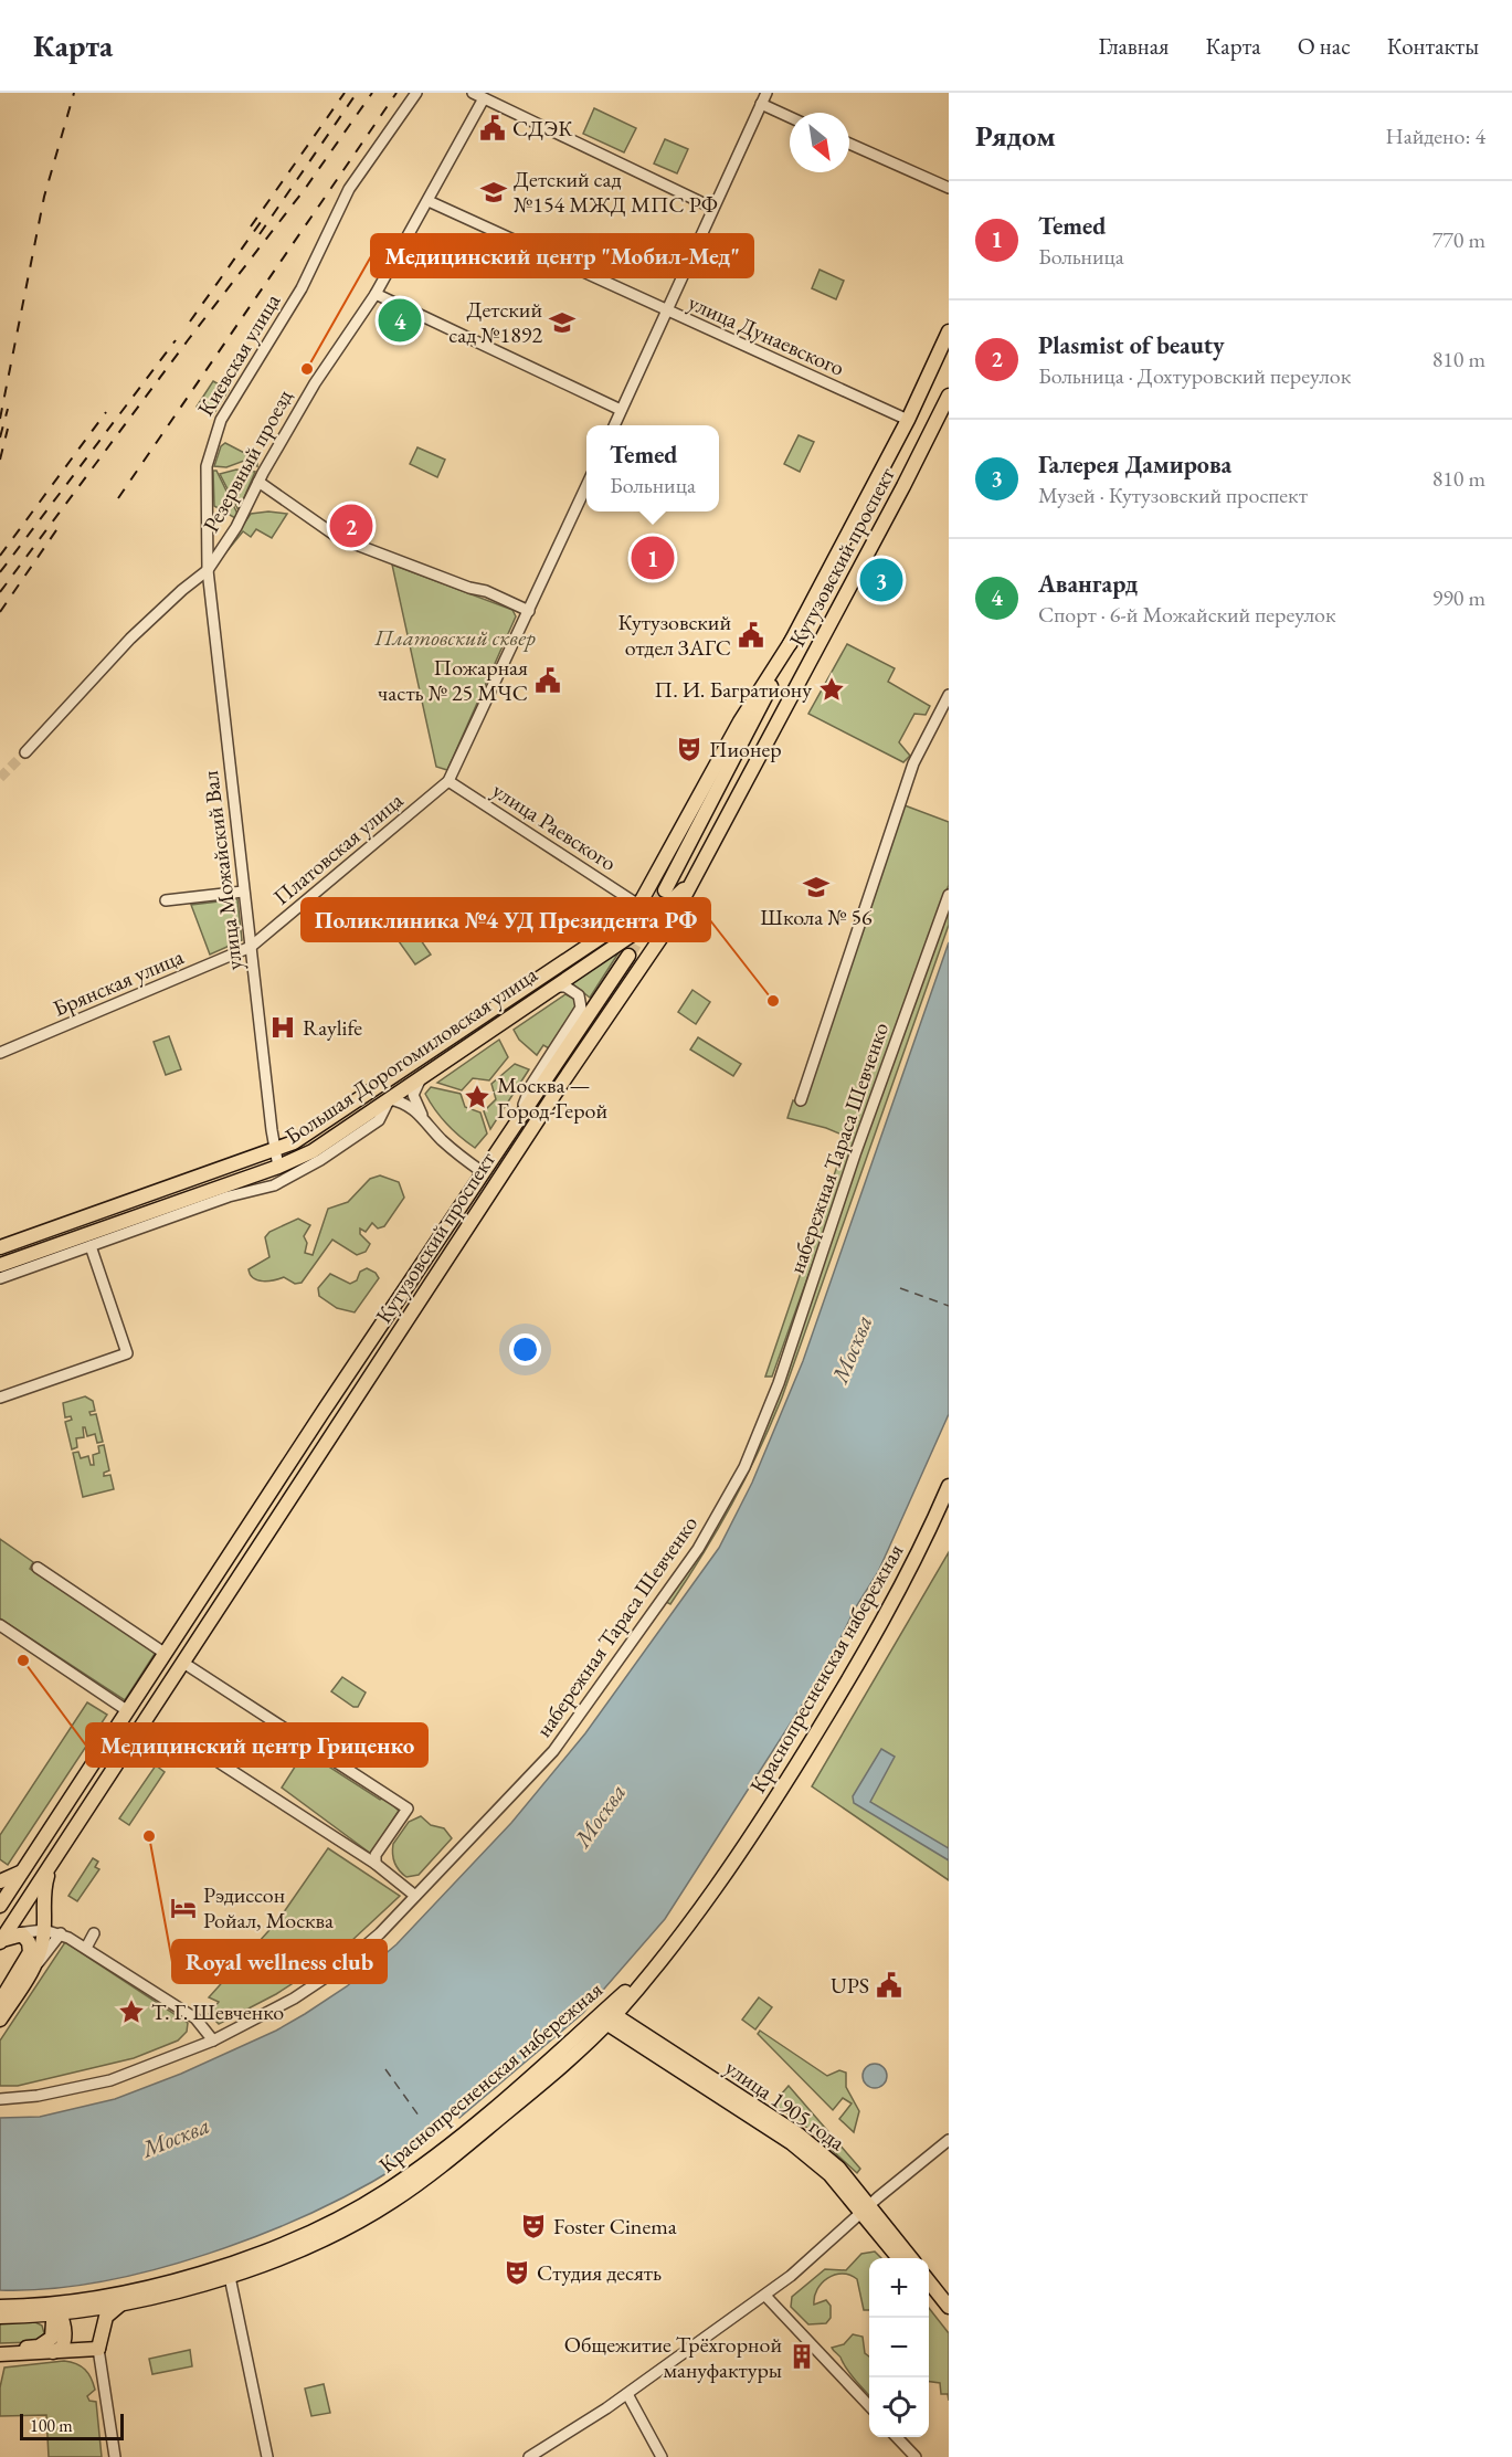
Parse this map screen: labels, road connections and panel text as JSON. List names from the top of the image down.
{
  "streets": {
    "main road": [
      "Кутузовский проспект",
      "Большая Дорогомиловская улица",
      "Краснопресненская набережная",
      "улица 1905 года"
    ],
    "street": [
      "улица Дунаевского",
      "Киевская улица",
      "Резервный проезд",
      "улица Раевского",
      "Платовская улица",
      "улица Можайский Вал",
      "Брянская улица",
      "набережная Тараса Шевченко"
    ]
  },
  "crossings": [
    ["улица Дунаевского", "Резервный проезд"],
    ["улица Дунаевского", "Кутузовский проспект"],
    ["Киевская улица", "Резервный проезд"],
    ["Киевская улица", "улица Можайский Вал"],
    ["Резервный проезд", "улица Можайский Вал"],
    ["Кутузовский проспект", "улица Раевского"],
    ["Кутузовский проспект", "Большая Дорогомиловская улица"],
    ["улица Раевского", "Платовская улица"],
    ["Платовская улица", "улица Можайский Вал"],
    ["Платовская улица", "Брянская улица"],
    ["улица Можайский Вал", "Брянская улица"],
    ["улица Можайский Вал", "Большая Дорогомиловская улица"],
    ["Краснопресненская набережная", "улица 1905 года"]
  ],
  "water": ["Москва"],
  "parks": ["Платовский сквер"],
  "places": {
    "public building": [
      "СДЭК",
      "Кутузовский отдел ЗАГС",
      "Пожарная часть № 25 МЧС",
      "UPS"
    ],
    "school or university": ["Детский сад №154 МЖД МПС РФ", "Детский сад №1892", "Школа № 56"],
    "other": [
      "Медицинский центр \"Мобил-Мед\"",
      "Поликлиника №4 УД Президента РФ",
      "Медицинский центр Гриценко",
      "Royal wellness club"
    ],
    "place": ["П. И. Багратиону", "Москва — Город-Герой", "Т. Г. Шевченко"],
    "theatre": ["Пионер", "Foster Cinema", "Студия десять"],
    "hospital": ["Raylife"],
    "hotel": ["Рэдиссон Ройал, Москва"],
    "building": ["Общежитие Трёхгорной мануфактуры"]
  },
  "scale_bar": "100 m",
  "north": "bottom right",
  "page": {
    "header": "Карта",
    "nav": [
      "Главная",
      "Карта",
      "О нас",
      "Контакты"
    ],
    "heading": ["Рядом", "Найдено: 4"],
    "list": [
      {
        "mark": "1",
        "name": "Temed",
        "note": "Больница",
        "value": "770 m"
      },
      {
        "mark": "2",
        "name": "Plasmist of beauty",
        "note": "Больница · Дохтуровский переулок",
        "value": "810 m"
      },
      {
        "mark": "3",
        "name": "Галерея Дамирова",
        "note": "Музей · Кутузовский проспект",
        "value": "810 m"
      },
      {
        "mark": "4",
        "name": "Авангард",
        "note": "Спорт · 6-й Можайский переулок",
        "value": "990 m"
      }
    ],
    "pins": [
      "4",
      "2",
      "1",
      "3"
    ],
    "popup": ["Temed", "Больница"],
    "map_buttons": ["+", "−"],
    "scale": "100 m"
  }
}
